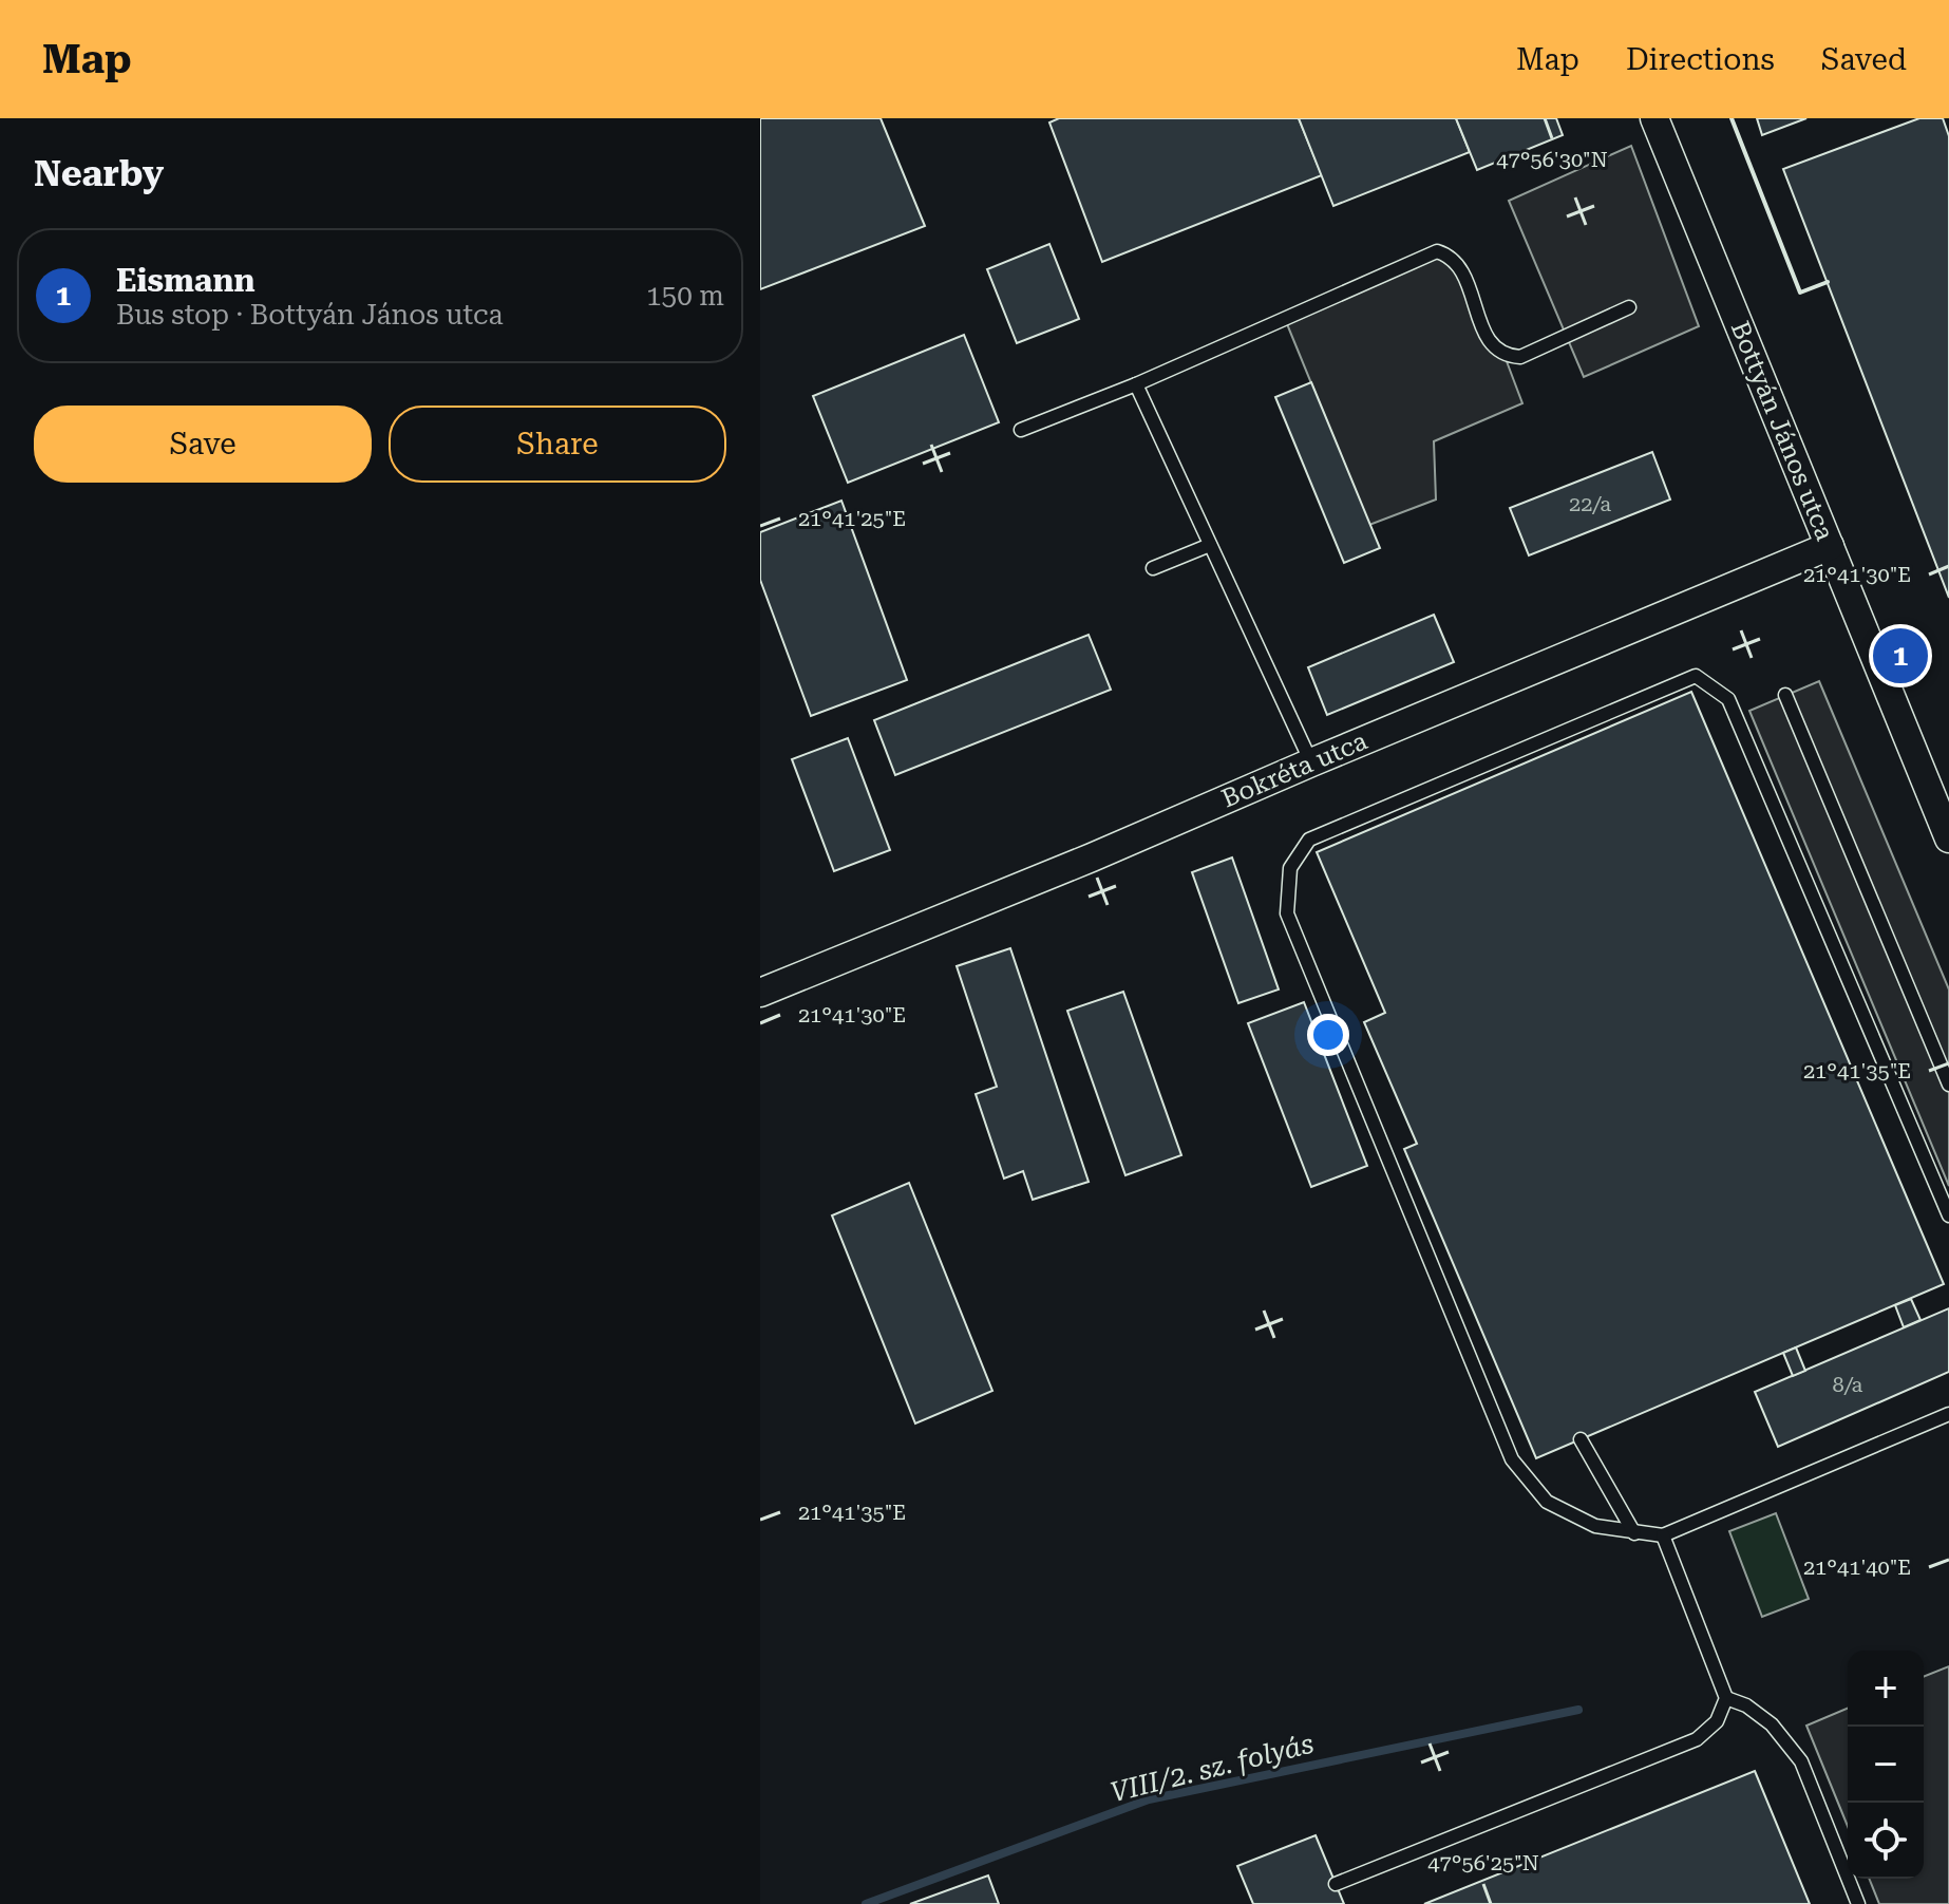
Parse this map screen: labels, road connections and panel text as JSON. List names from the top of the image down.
{
  "streets": {
    "street": ["Bottyán János utca", "Bokréta utca"]
  },
  "crossings": [
    ["Bottyán János utca", "Bokréta utca"]
  ],
  "water": ["VIII/2. sz. folyás"],
  "house_numbers": ["22/a", "8/a"],
  "page": {
    "header": "Map",
    "nav": ["Map", "Directions", "Saved"],
    "heading": "Nearby",
    "list": [
      {
        "mark": "1",
        "name": "Eismann",
        "note": "Bus stop · Bottyán János utca",
        "value": "150 m"
      }
    ],
    "buttons": ["Save", "Share"],
    "pins": "1",
    "map_buttons": ["+", "−"]
  },
  "coordinates": [
    "47°56'30\"N",
    "21°41'25\"E",
    "21°41'30\"E",
    "21°41'35\"E",
    "21°41'40\"E",
    "47°56'25\"N"
  ]
}
